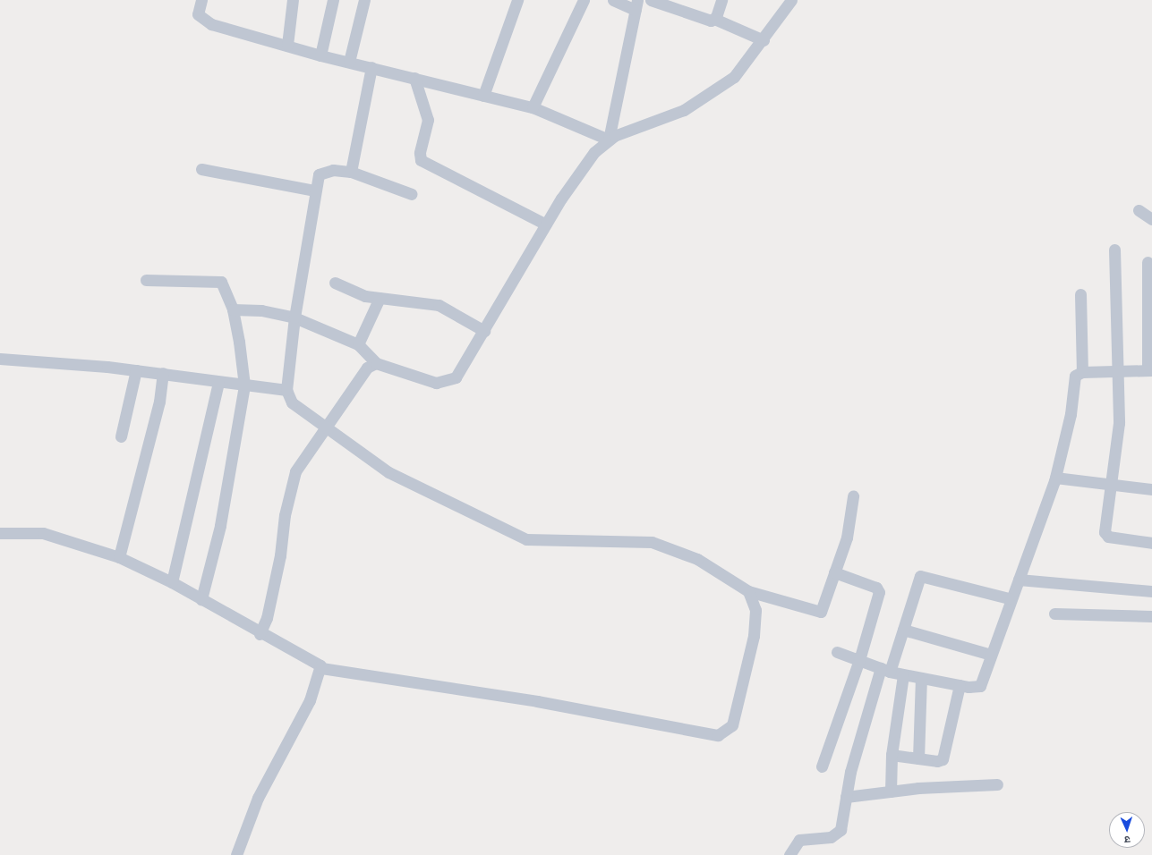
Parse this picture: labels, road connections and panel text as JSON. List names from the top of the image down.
{
  "north": "bottom"
}
